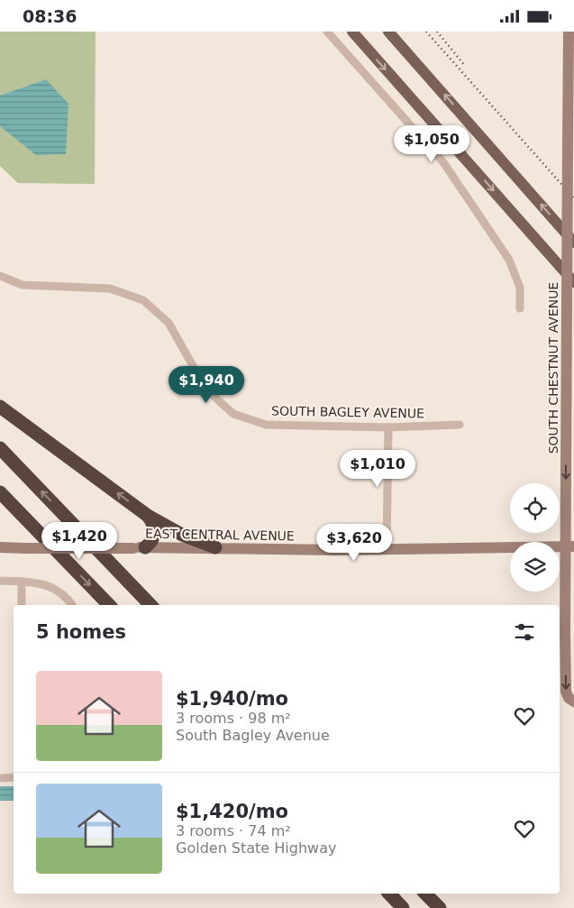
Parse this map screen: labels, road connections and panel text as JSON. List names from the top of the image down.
{
  "streets": {
    "main road": ["SOUTH CHESTNUT AVENUE", "EAST CENTRAL AVENUE"],
    "street": ["SOUTH BAGLEY AVENUE"]
  },
  "crossings": [
    ["SOUTH CHESTNUT AVENUE", "EAST CENTRAL AVENUE"]
  ],
  "one_way": ["SOUTH CHESTNUT AVENUE"],
  "page": {
    "status": "08:36",
    "price": [
      "$1,050",
      "$1,940",
      "$1,010",
      "$1,420",
      "$3,620"
    ],
    "heading": "5 homes",
    "list": [
      {
        "name": "$1,940/mo",
        "note": "3 rooms · 98 m² · South Bagley Avenue"
      },
      {
        "name": "$1,420/mo",
        "note": "3 rooms · 74 m² · Golden State Highway"
      }
    ]
  }
}
